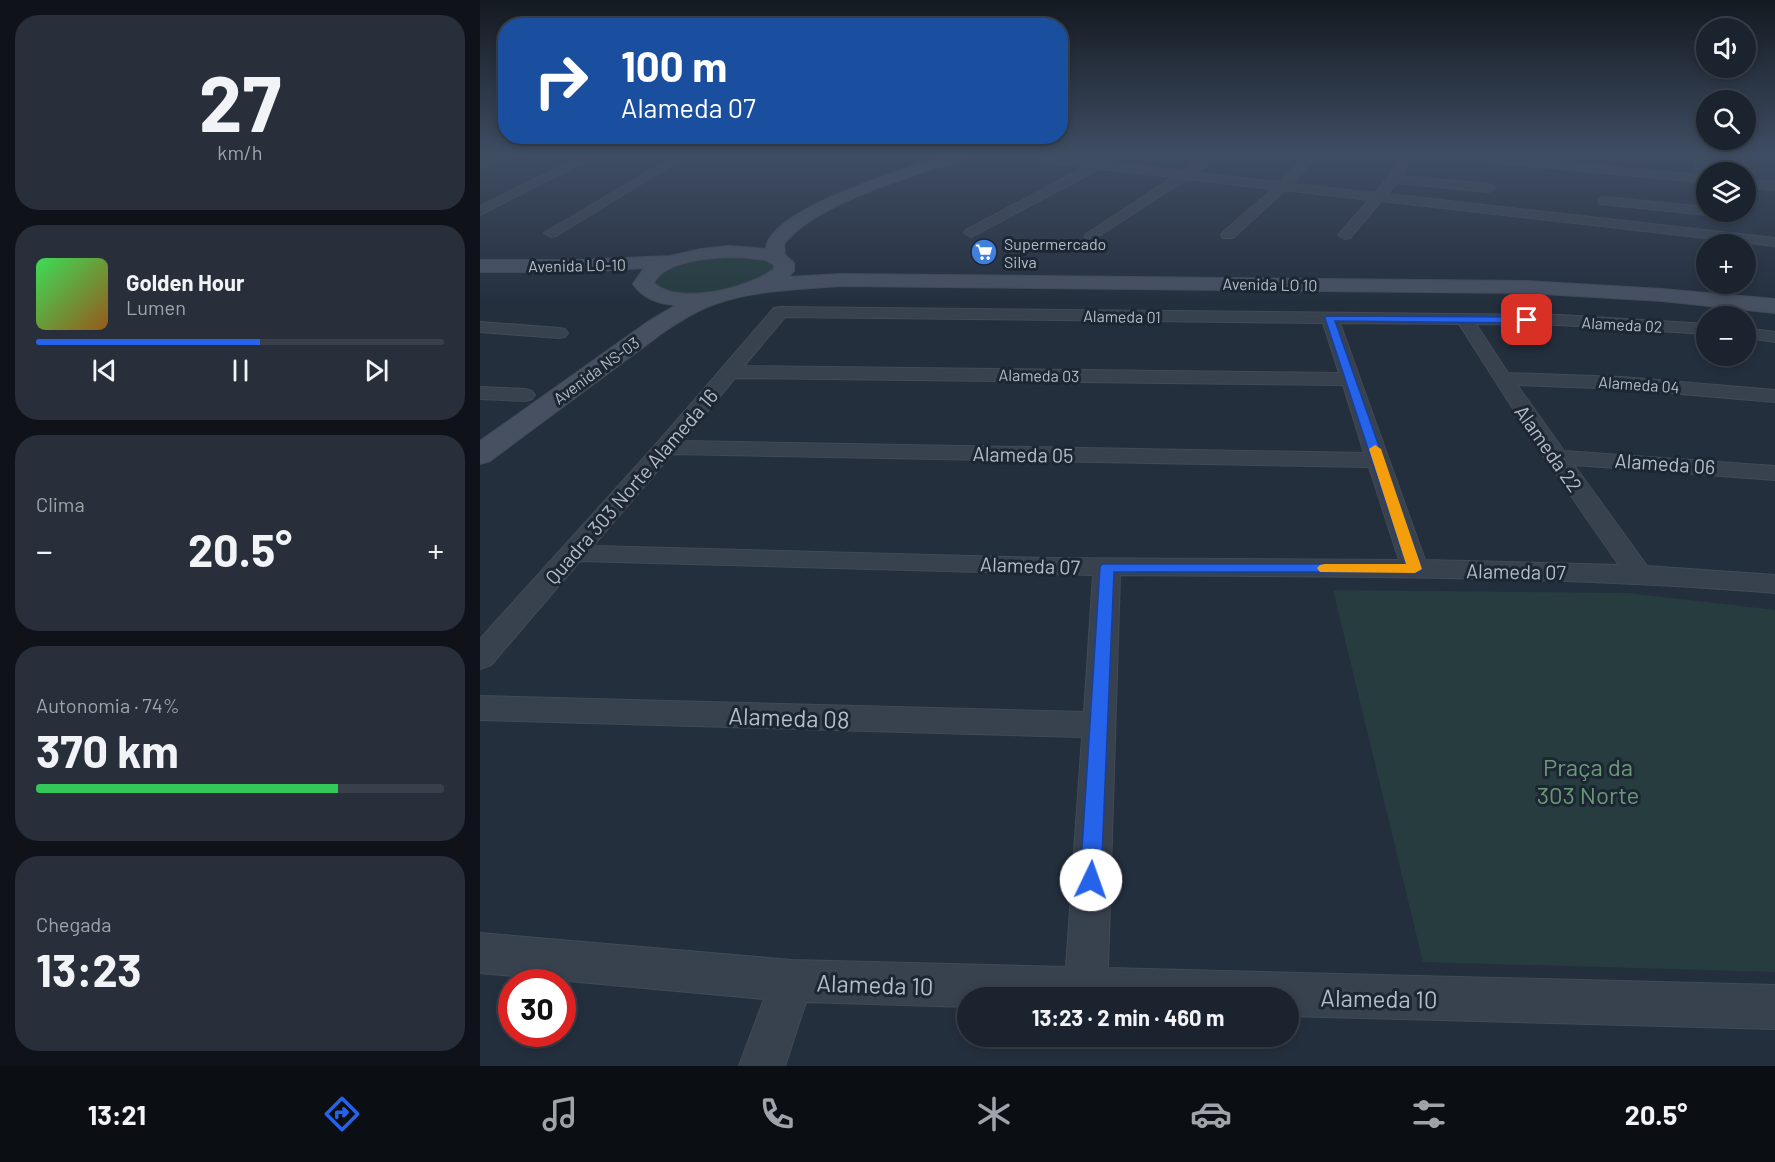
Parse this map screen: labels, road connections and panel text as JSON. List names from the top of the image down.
{
  "streets": {
    "street": [
      "Avenida LO-10",
      "Avenida LO 10",
      "Alameda 01",
      "Alameda 02",
      "Avenida NS-03",
      "Alameda 03",
      "Alameda 04",
      "Alameda 22",
      "Alameda 05",
      "Alameda 06",
      "Quadra 303 Norte Alameda 16",
      "Alameda 07",
      "Alameda 08",
      "Alameda 10"
    ]
  },
  "crossings": [
    ["Avenida LO-10", "Avenida LO 10"],
    ["Avenida LO-10", "Avenida NS-03"],
    ["Avenida LO 10", "Avenida NS-03"],
    ["Alameda 01", "Alameda 02"],
    ["Alameda 01", "Alameda 22"],
    ["Alameda 01", "Quadra 303 Norte Alameda 16"],
    ["Alameda 02", "Alameda 22"],
    ["Alameda 03", "Quadra 303 Norte Alameda 16"],
    ["Alameda 04", "Alameda 22"],
    ["Alameda 22", "Alameda 06"],
    ["Alameda 22", "Alameda 07"],
    ["Alameda 05", "Quadra 303 Norte Alameda 16"],
    ["Quadra 303 Norte Alameda 16", "Alameda 07"]
  ],
  "parks": ["Praça da 303 Norte"],
  "places": {
    "supermarket": ["Supermercado Silva"]
  },
  "page": {
    "tile": [
      ["27", "km/h"],
      "Clima",
      ["Autonomia · 74%", "370 km"],
      ["Chegada", "13:23"]
    ],
    "map_buttons": ["+", "−"],
    "turn": ["100 m", "Alameda 07"],
    "song": ["Golden Hour", "Lumen"],
    "heat": ["−", "20.5°", "+"],
    "limit": "30",
    "trip": "13:23 · 2 min · 460 m",
    "tabs": ["13:21", "20.5°"]
  }
}
